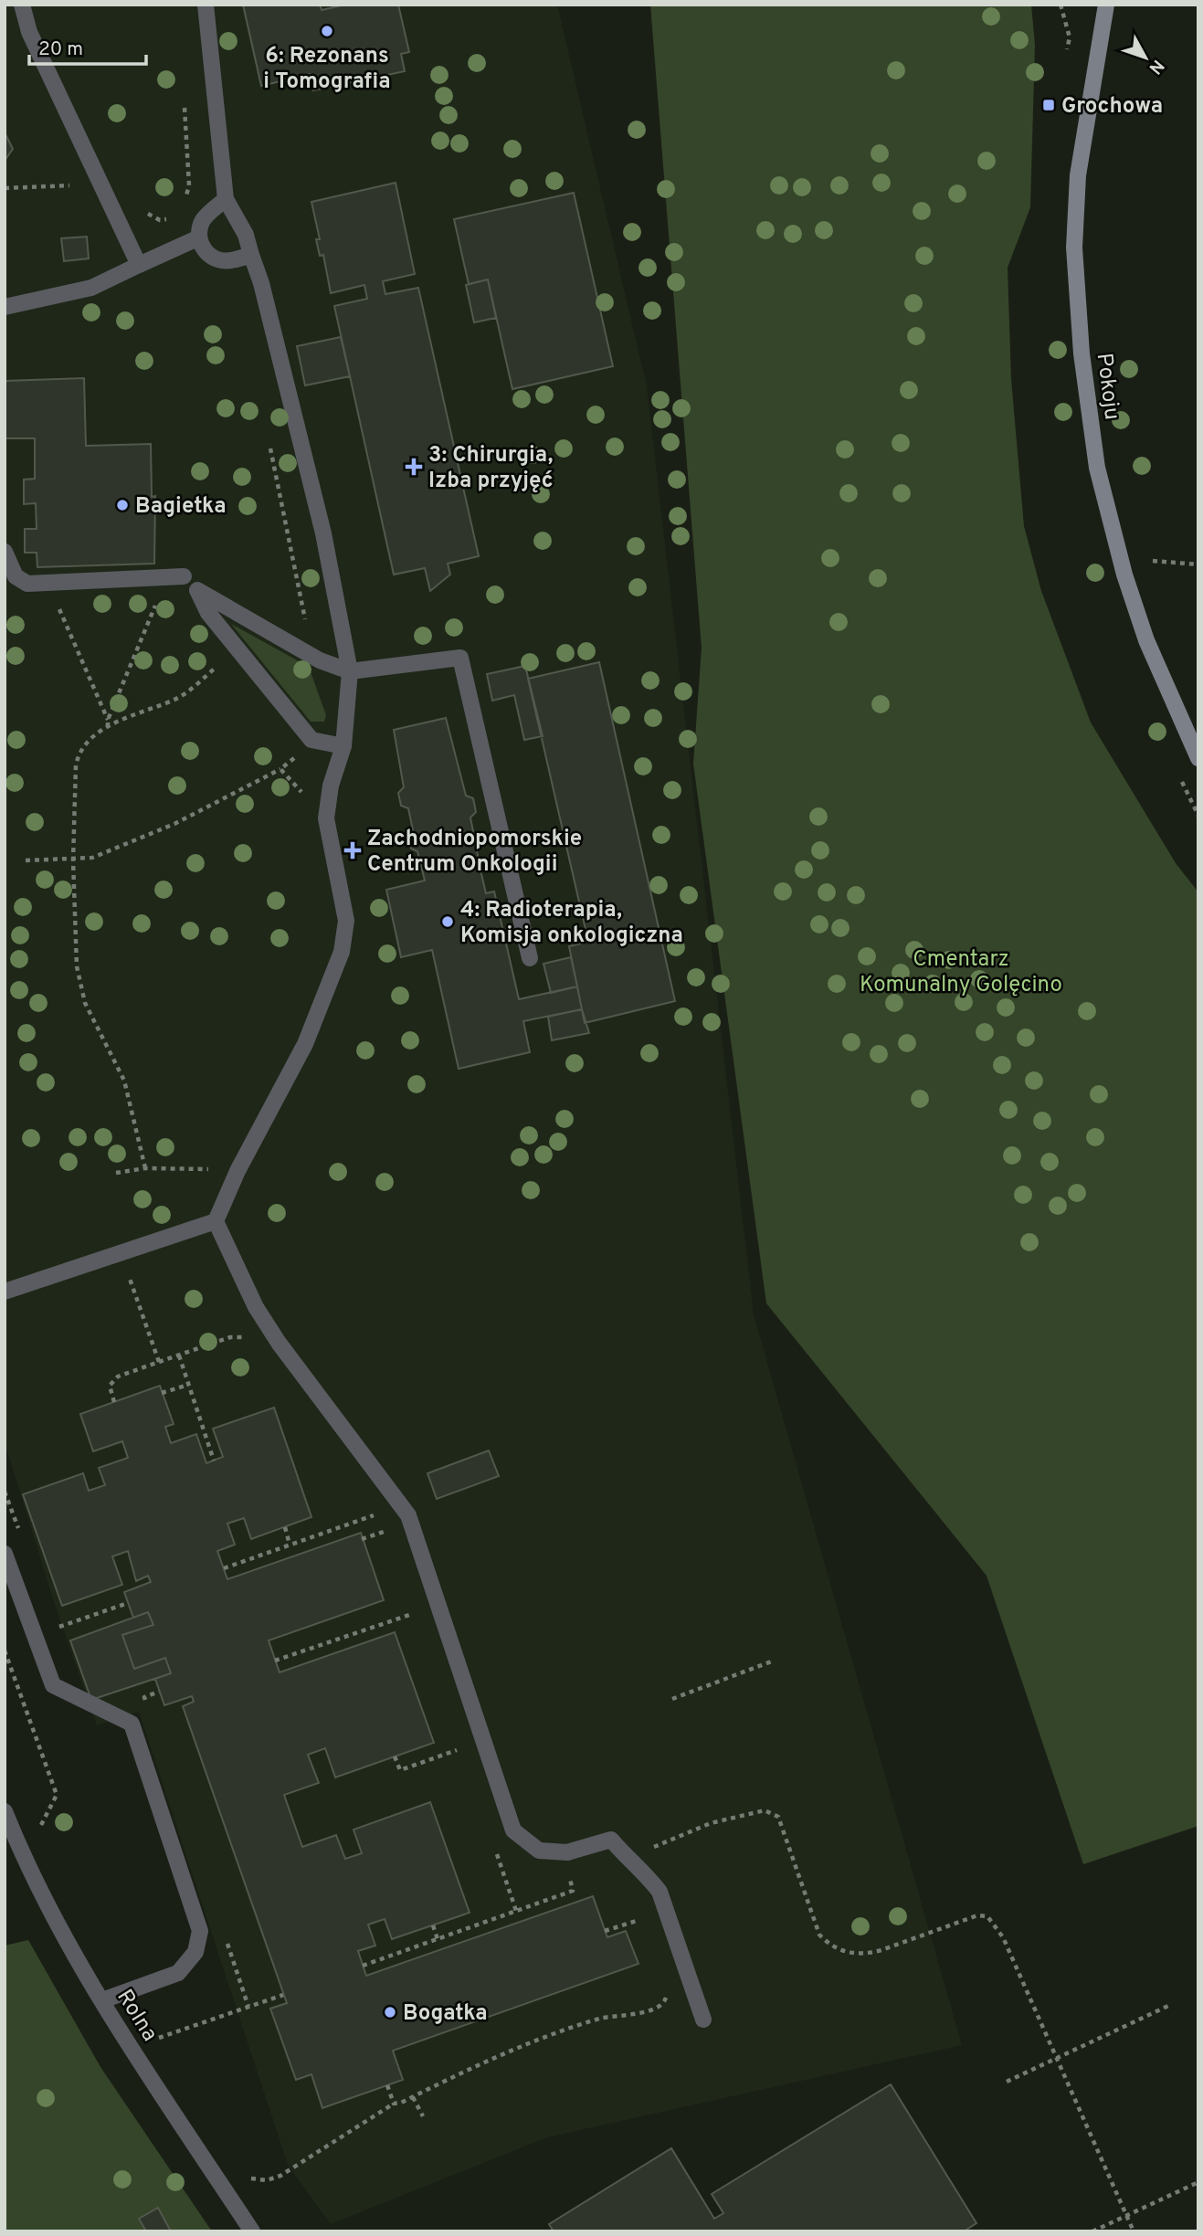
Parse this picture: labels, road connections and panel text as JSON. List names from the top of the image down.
{
  "streets": {
    "street": ["Pokoju", "Rolna"]
  },
  "parks": ["Cmentarz Komunalny Golęcino"],
  "places": {
    "other": [
      "6: Rezonans i Tomografia",
      "Bagietka",
      "4: Radioterapia, Komisja onkologiczna",
      "Bogatka"
    ],
    "transit": ["Grochowa"],
    "health": ["3: Chirurgia, Izba przyjęć", "Zachodniopomorskie Centrum Onkologii"]
  },
  "scale_bar": "20 m",
  "north": "bottom right"
}
